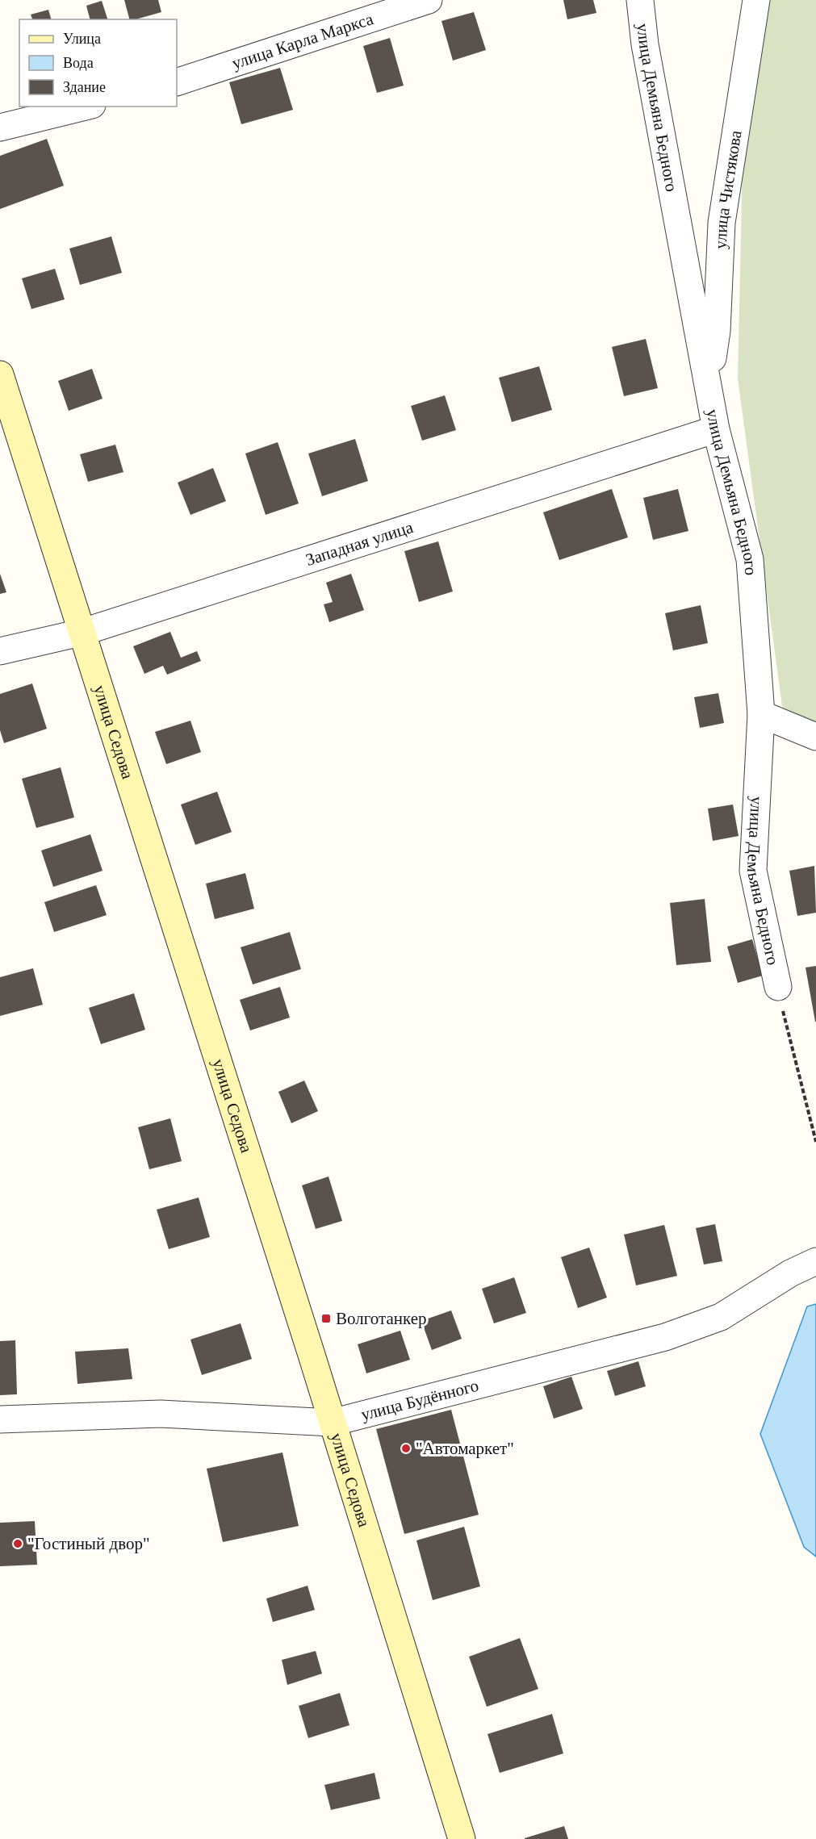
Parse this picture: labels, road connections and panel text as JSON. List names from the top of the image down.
{
  "streets": {
    "main road": ["улица Седова"],
    "street": [
      "улица Карла Маркса",
      "улица Демьяна Бедного",
      "улица Чистякова",
      "Западная улица",
      "улица Будённого"
    ]
  },
  "crossings": [
    ["улица Демьяна Бедного", "улица Чистякова"],
    ["улица Демьяна Бедного", "Западная улица"],
    ["Западная улица", "улица Седова"],
    ["улица Седова", "улица Будённого"]
  ],
  "places": {
    "transit": ["Волготанкер"],
    "other": ["\"Автомаркет\"", "\"Гостиный двор\""]
  },
  "legend": ["Улица", "Вода", "Здание"]
}
